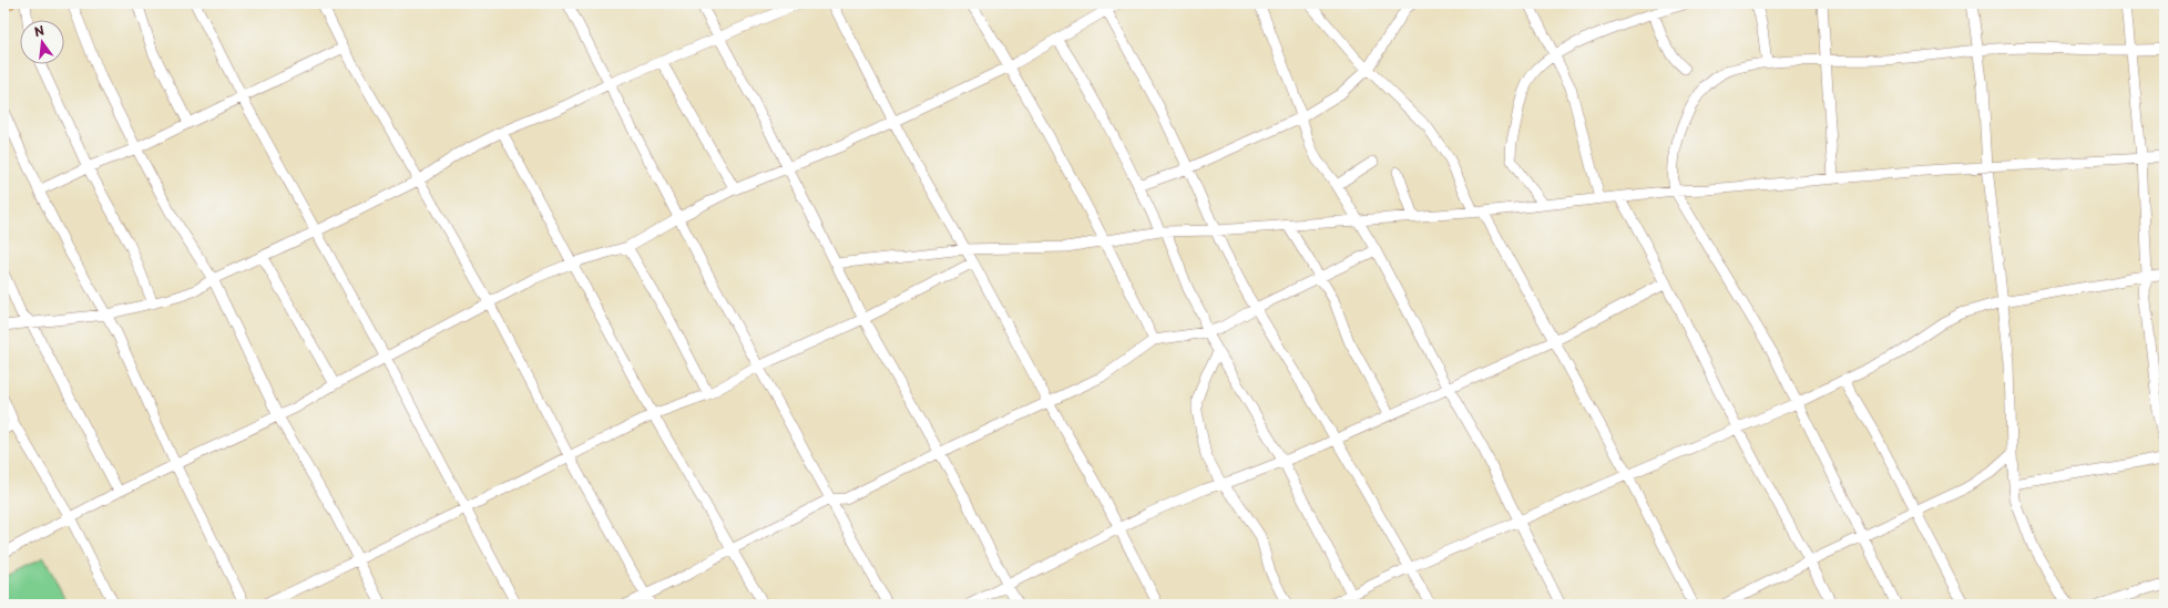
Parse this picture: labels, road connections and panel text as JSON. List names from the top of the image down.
{
  "north": "top"
}
